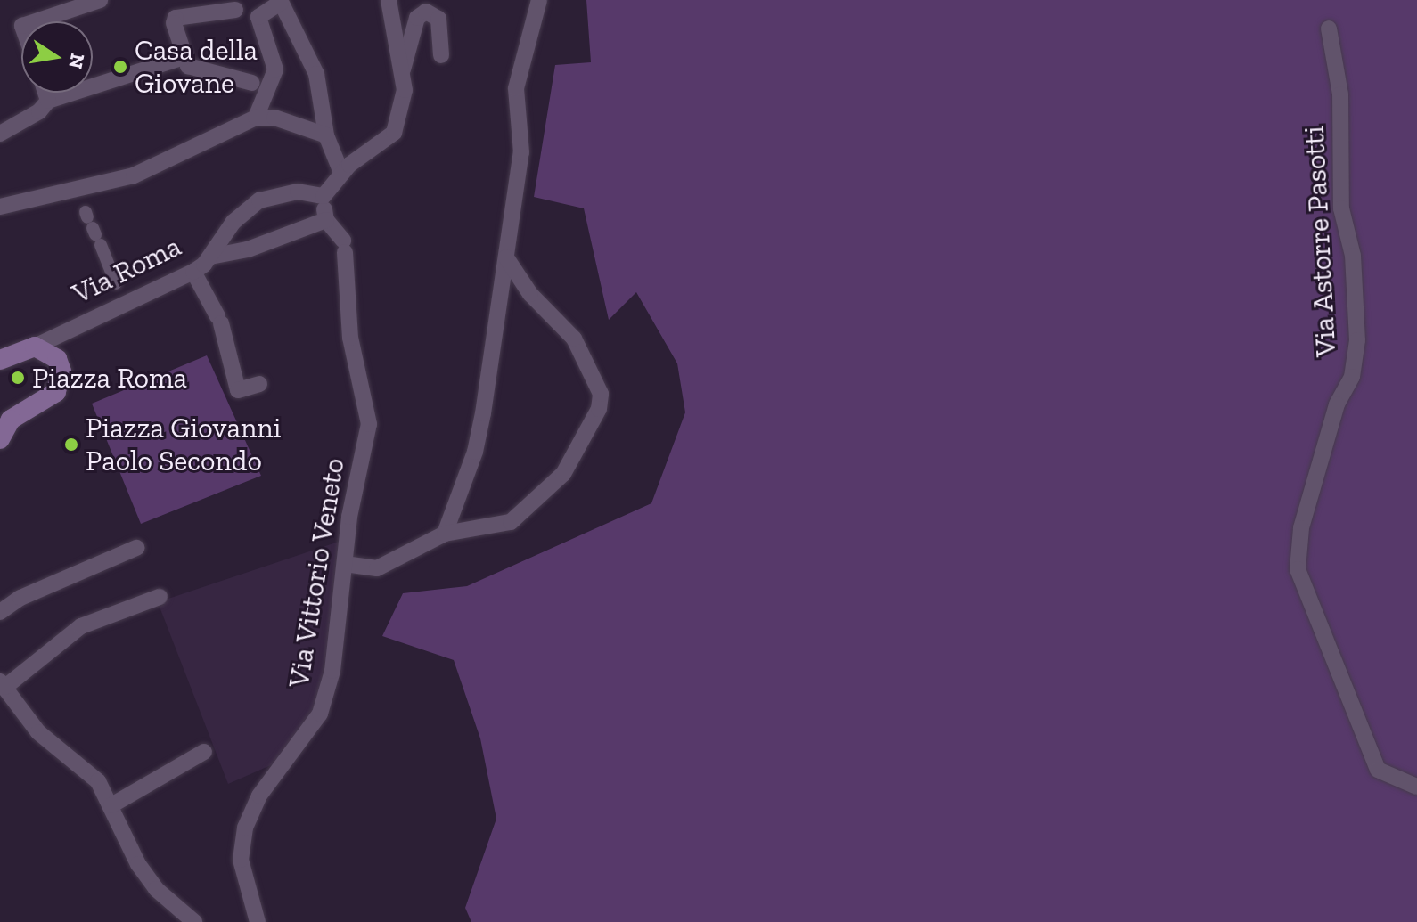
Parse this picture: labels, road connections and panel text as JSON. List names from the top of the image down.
{
  "streets": {
    "street": ["Via Astorre Pasotti", "Via Roma", "Via Vittorio Veneto"]
  },
  "places": ["Casa della Giovane", "Piazza Roma", "Piazza Giovanni Paolo Secondo"],
  "north": "right"
}
